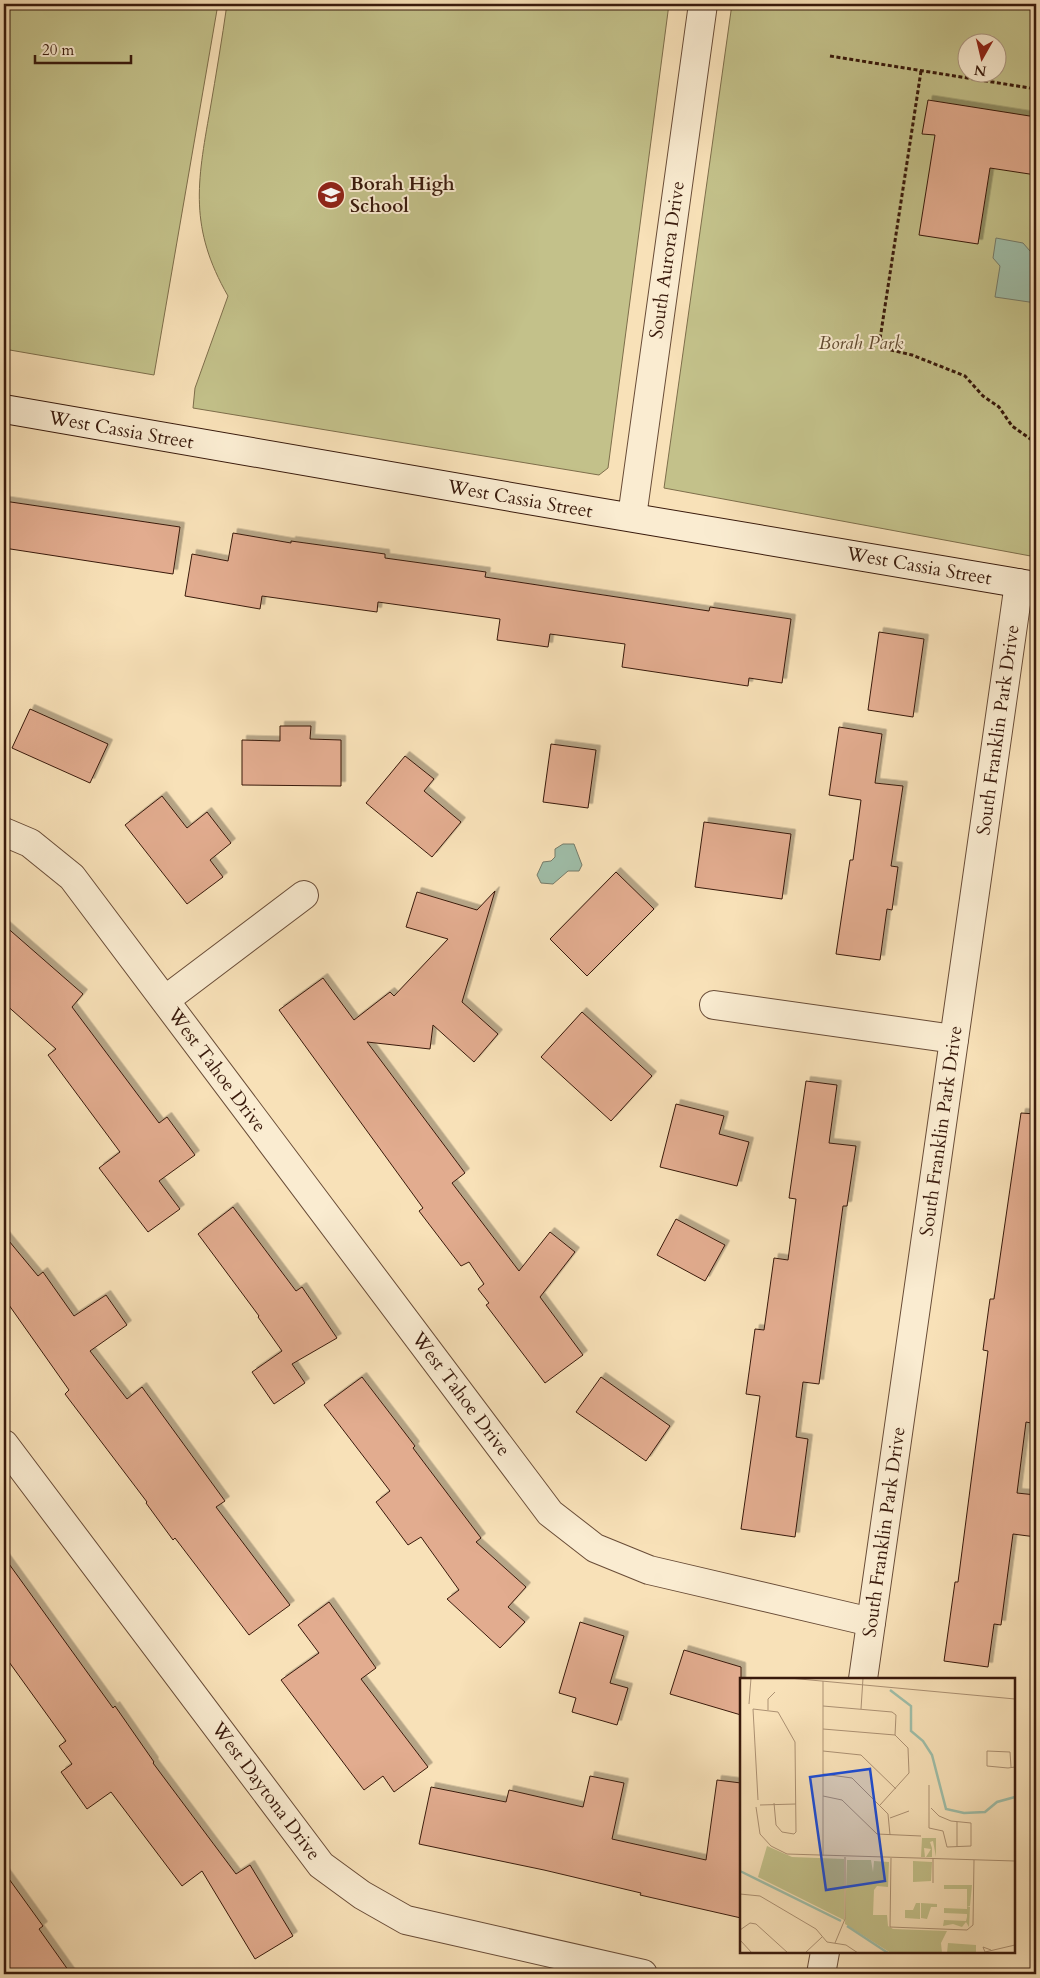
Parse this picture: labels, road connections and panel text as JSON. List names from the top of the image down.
{
  "streets": {
    "street": [
      "South Aurora Drive",
      "West Cassia Street",
      "South Franklin Park Drive",
      "West Tahoe Drive",
      "West Daytona Drive"
    ]
  },
  "crossings": [
    ["South Aurora Drive", "West Cassia Street"],
    ["West Cassia Street", "South Franklin Park Drive"],
    ["South Franklin Park Drive", "West Tahoe Drive"]
  ],
  "parks": ["Borah Park"],
  "places": {
    "school or university": ["Borah High School"]
  },
  "scale_bar": "20 m",
  "north": "bottom"
}
